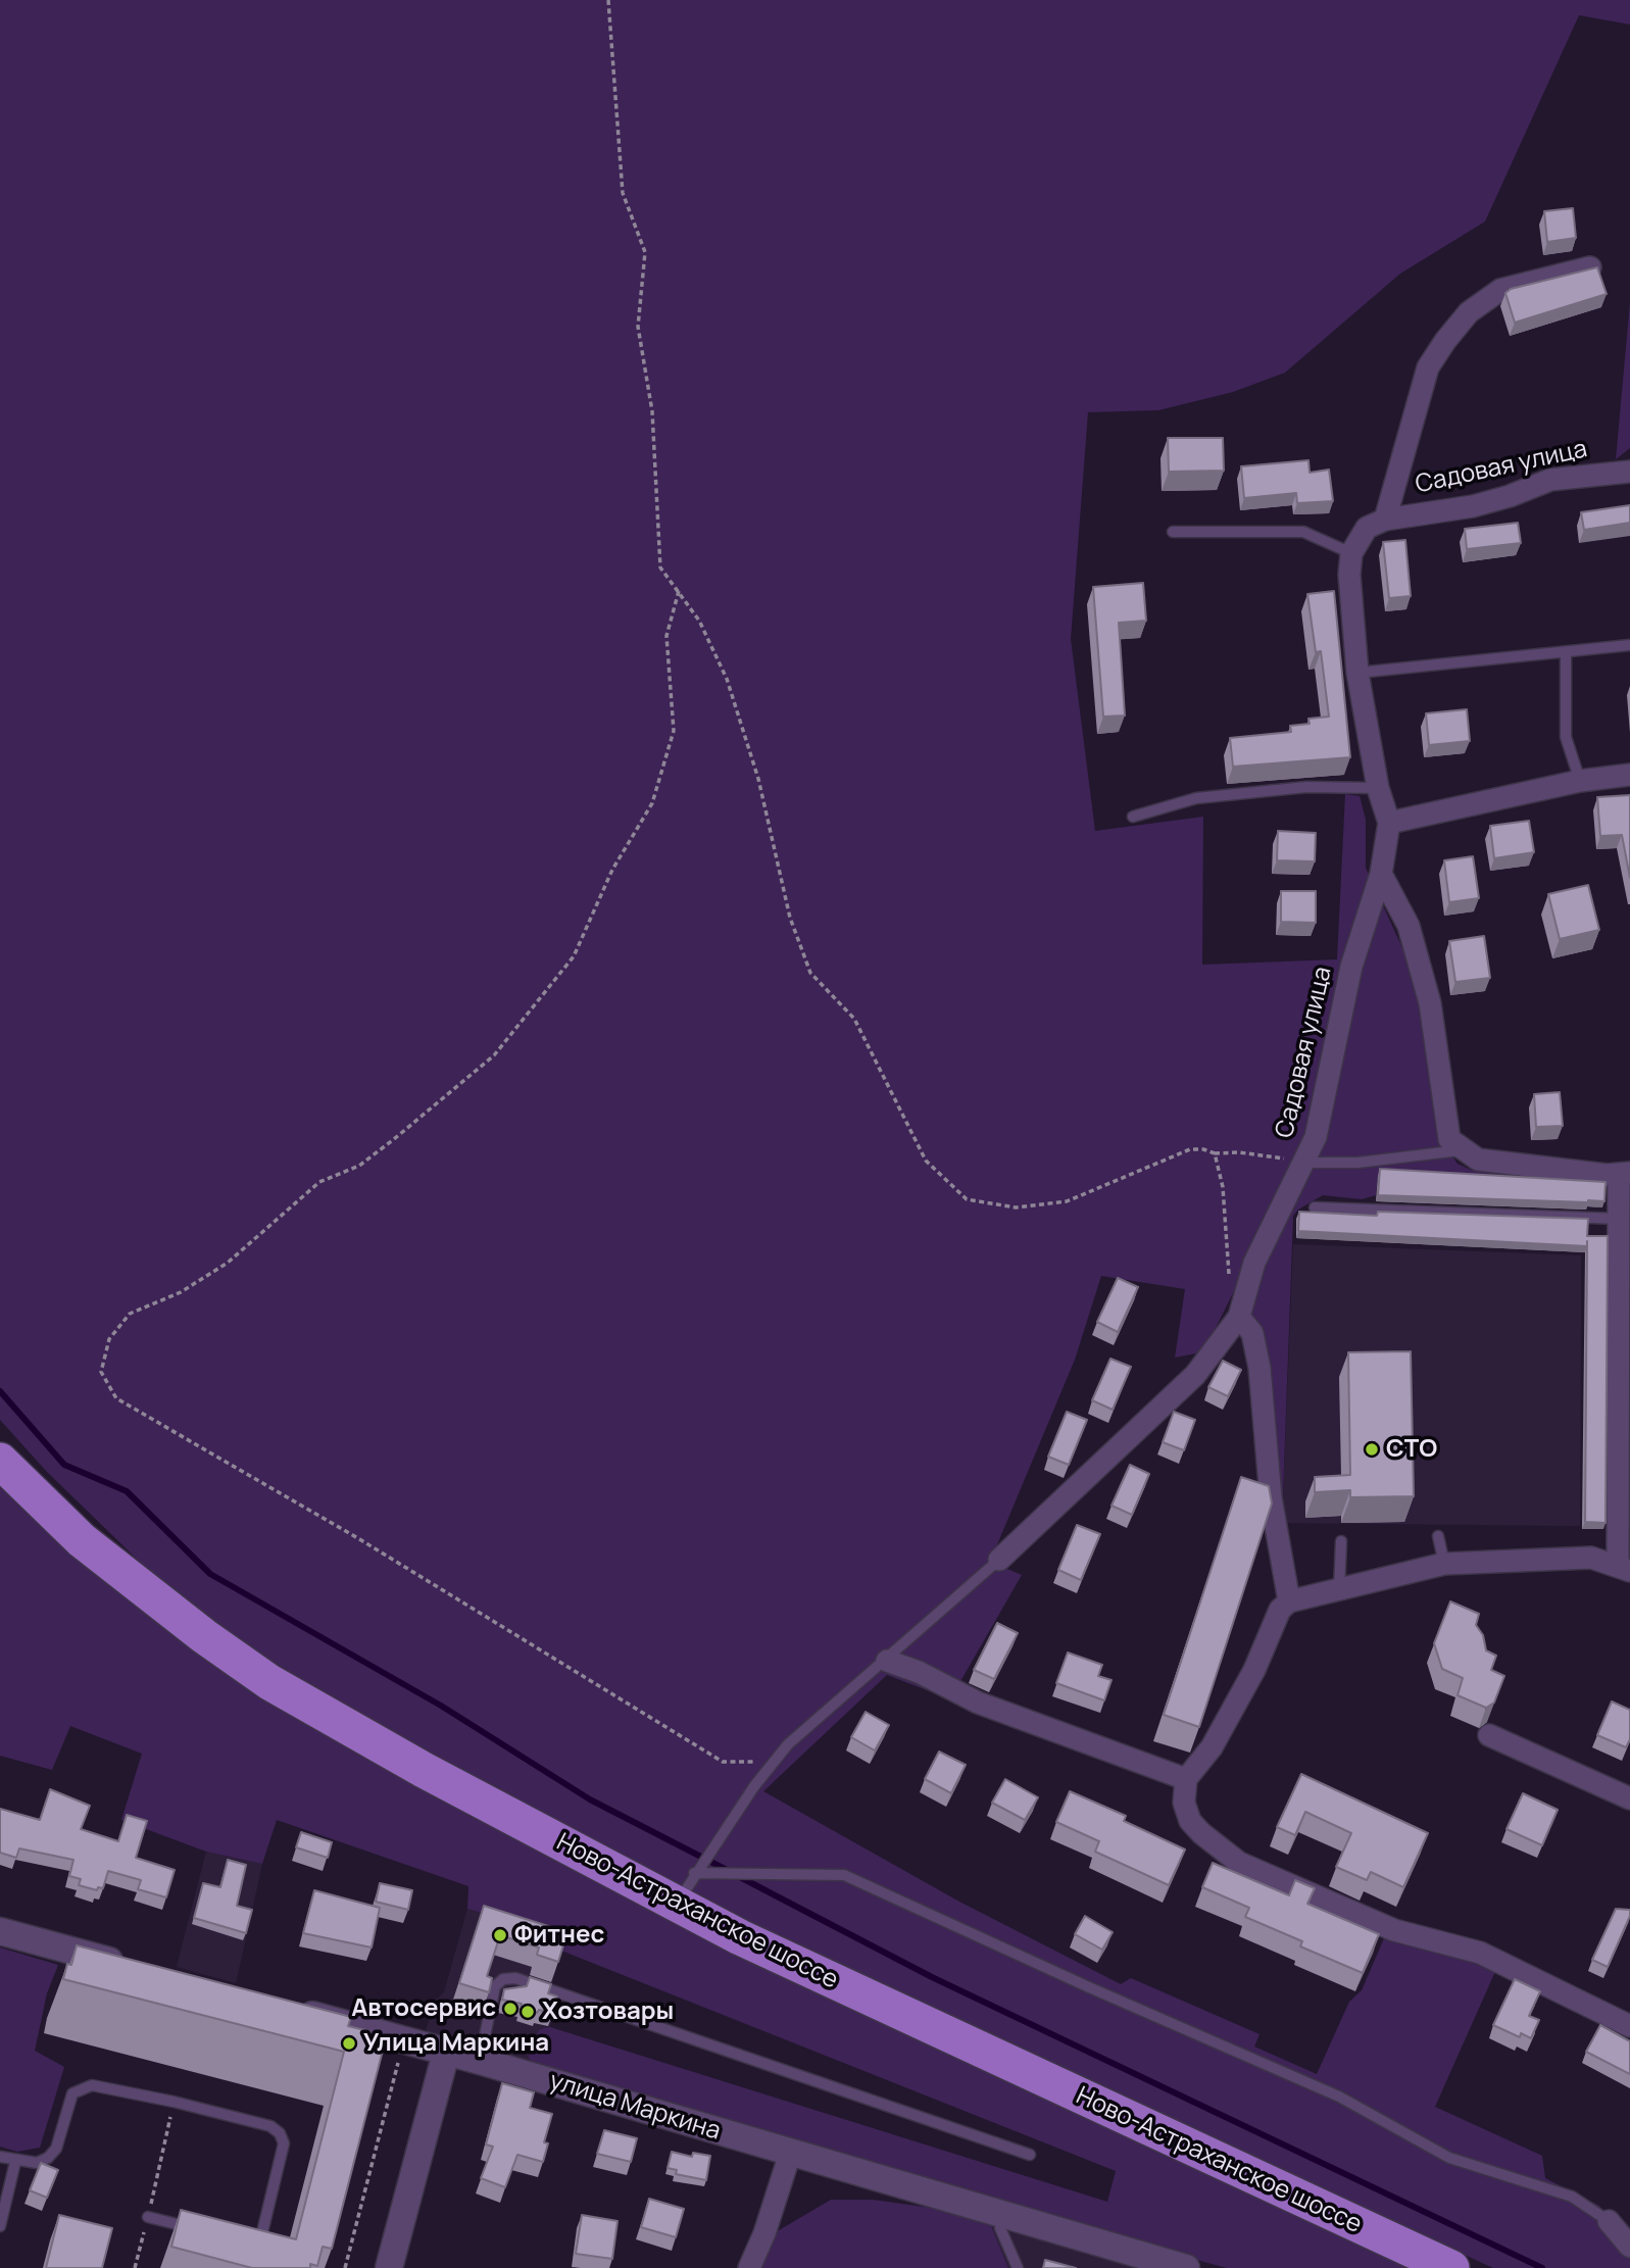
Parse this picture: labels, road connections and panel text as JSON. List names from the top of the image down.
{
  "streets": {
    "main road": ["Ново-Астраханское шоссе"],
    "street": ["Садовая улица", "улица Маркина"]
  },
  "places": [
    "СТО",
    "Фитнес",
    "Автосервис",
    "Хозтовары",
    "Улица Маркина"
  ]
}
